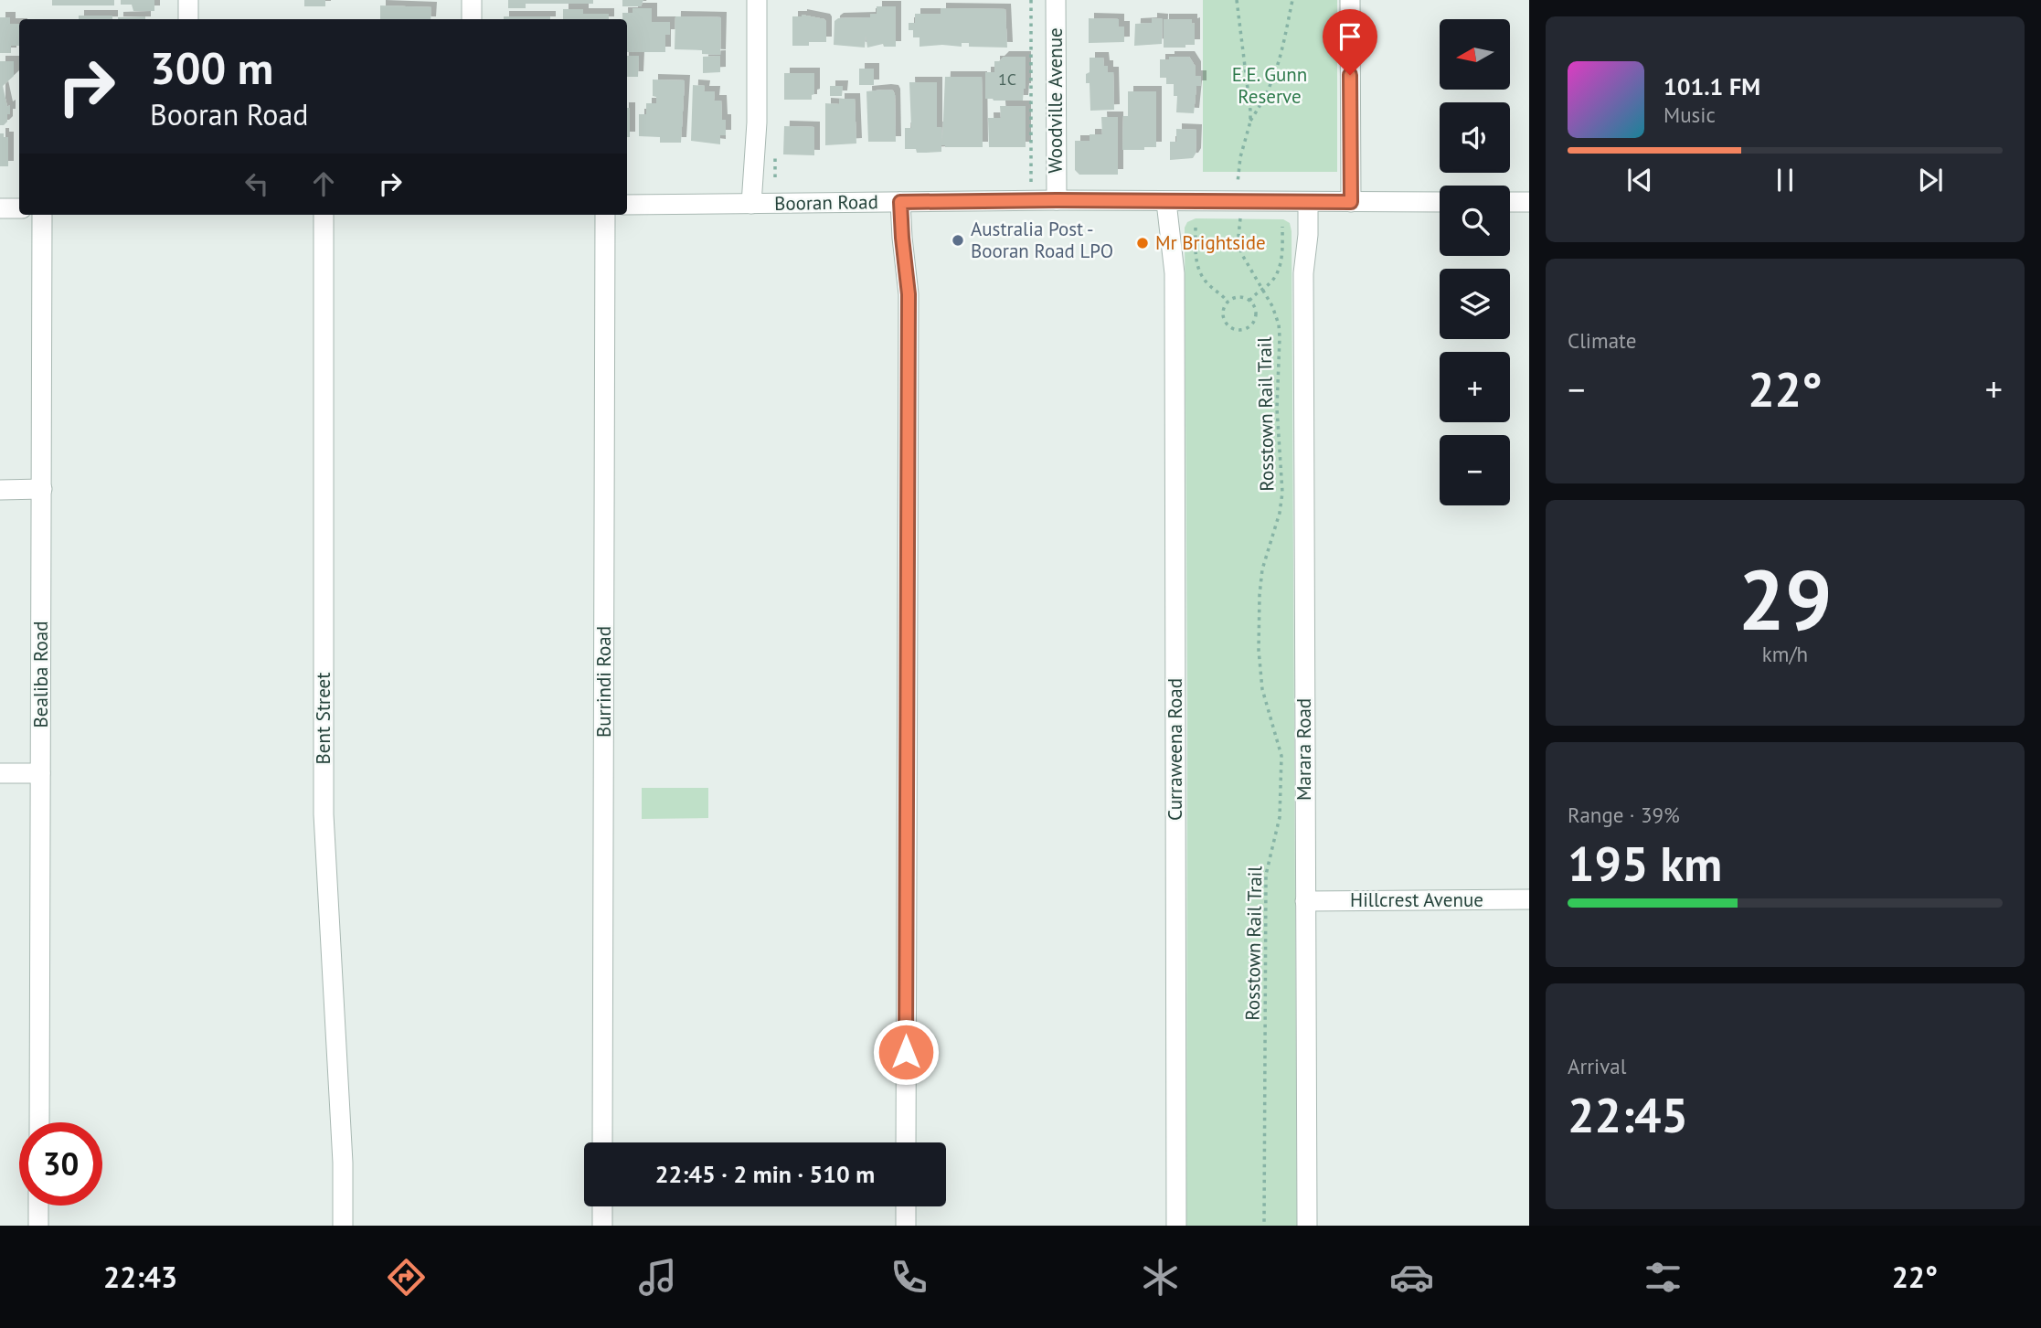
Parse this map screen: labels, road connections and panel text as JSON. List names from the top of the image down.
{
  "streets": {
    "street": [
      "Woodville Avenue",
      "Booran Road",
      "Bealiba Road",
      "Burrindi Road",
      "Bent Street",
      "Curraweena Road",
      "Marara Road",
      "Hillcrest Avenue"
    ],
    "path": ["Rosstown Rail Trail"]
  },
  "crossings": [
    ["Woodville Avenue", "Booran Road"],
    ["Booran Road", "Curraweena Road"],
    ["Booran Road", "Marara Road"],
    ["Marara Road", "Hillcrest Avenue"]
  ],
  "parks": ["E.E. Gunn Reserve"],
  "places": ["Australia Post - Booran Road LPO", "Mr Brightside"],
  "house_numbers": ["1C"],
  "north": "left",
  "page": {
    "map_buttons": ["+", "−"],
    "turn": ["300 m", "Booran Road"],
    "song": ["101.1 FM", "Music"],
    "tile": [
      "Climate",
      ["29", "km/h"],
      ["Range · 39%", "195 km"],
      ["Arrival", "22:45"]
    ],
    "heat": ["−", "22°", "+"],
    "limit": "30",
    "trip": "22:45 · 2 min · 510 m",
    "tabs": ["22:43", "22°"]
  }
}
